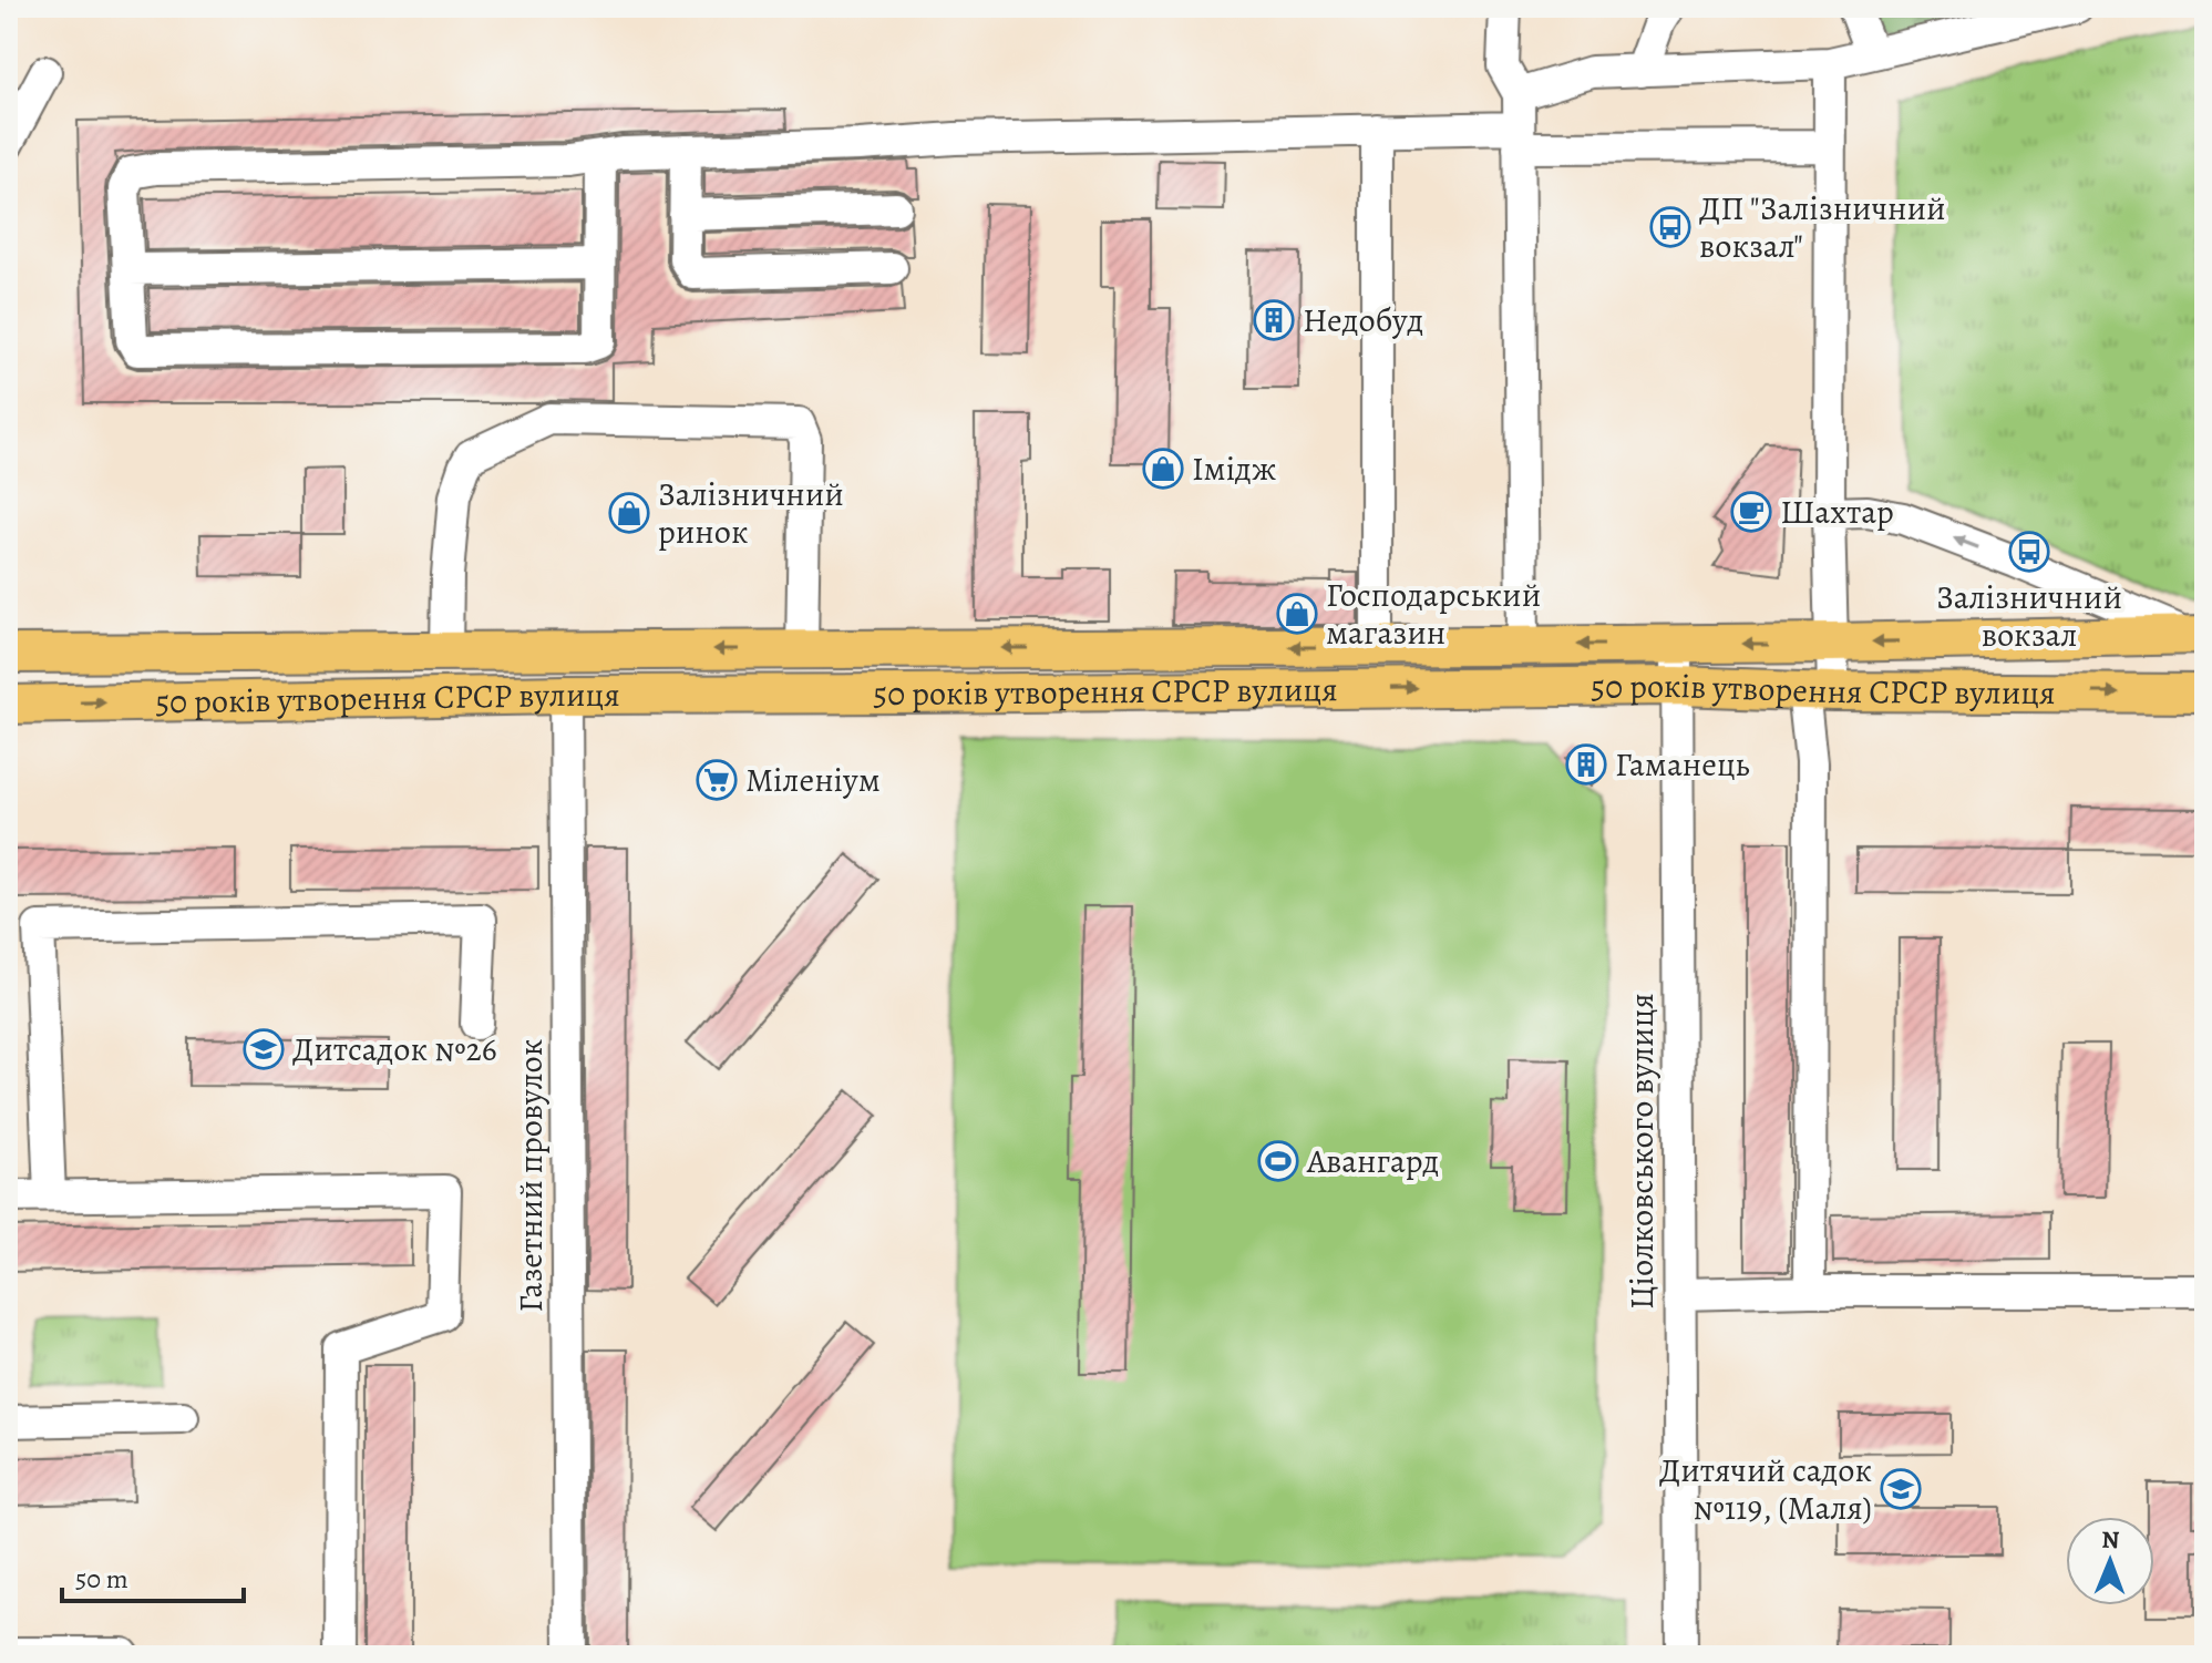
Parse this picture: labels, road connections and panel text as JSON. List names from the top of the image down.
{
  "streets": {
    "main road": ["50 років утворення СРСР вулиця"],
    "street": ["Ціолковського вулиця", "Газетний провулок"]
  },
  "crossings": [
    ["50 років утворення СРСР вулиця", "Ціолковського вулиця"],
    ["50 років утворення СРСР вулиця", "Газетний провулок"]
  ],
  "places": {
    "bus stop": ["ДП \"Залізничний вокзал\"", "Залізничний вокзал"],
    "building": ["Недобуд", "Гаманець"],
    "shop": ["Імідж", "Залізничний ринок", "Господарський магазин"],
    "cafe": ["Шахтар"],
    "supermarket": ["Міленіум"],
    "school or university": ["Дитсадок №26", "Дитячий садок №119, (Маля)"],
    "sports": ["Авангард"]
  },
  "scale_bar": "50 m",
  "north": "top"
}
